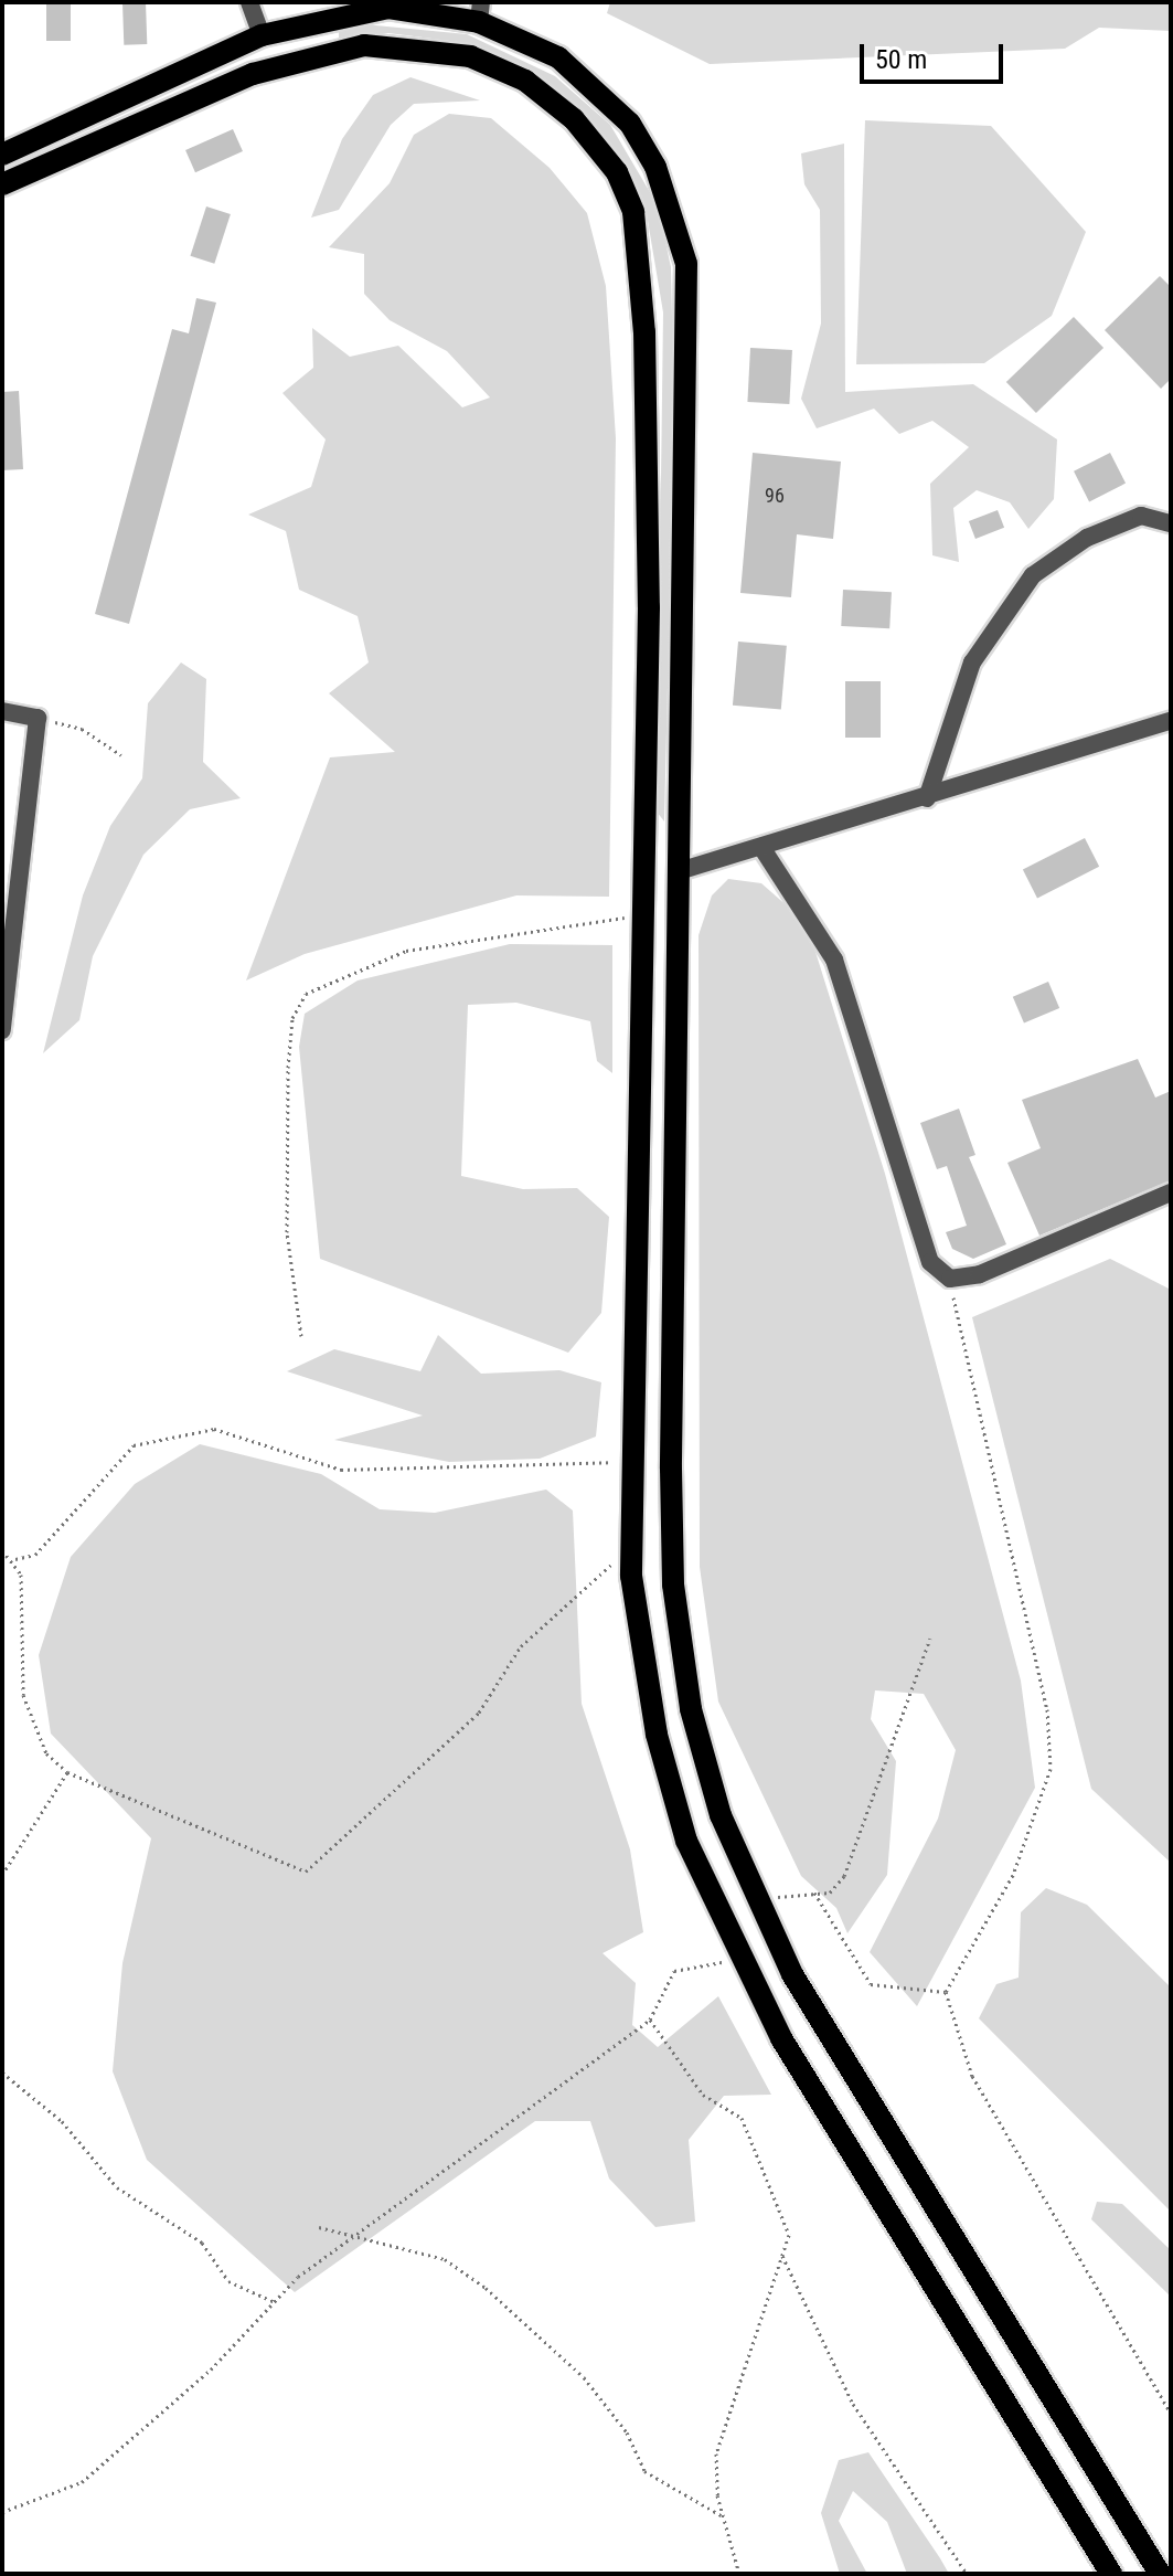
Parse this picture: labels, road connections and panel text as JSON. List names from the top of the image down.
{
  "house_numbers": ["96"],
  "scale_bar": "50 m"
}
